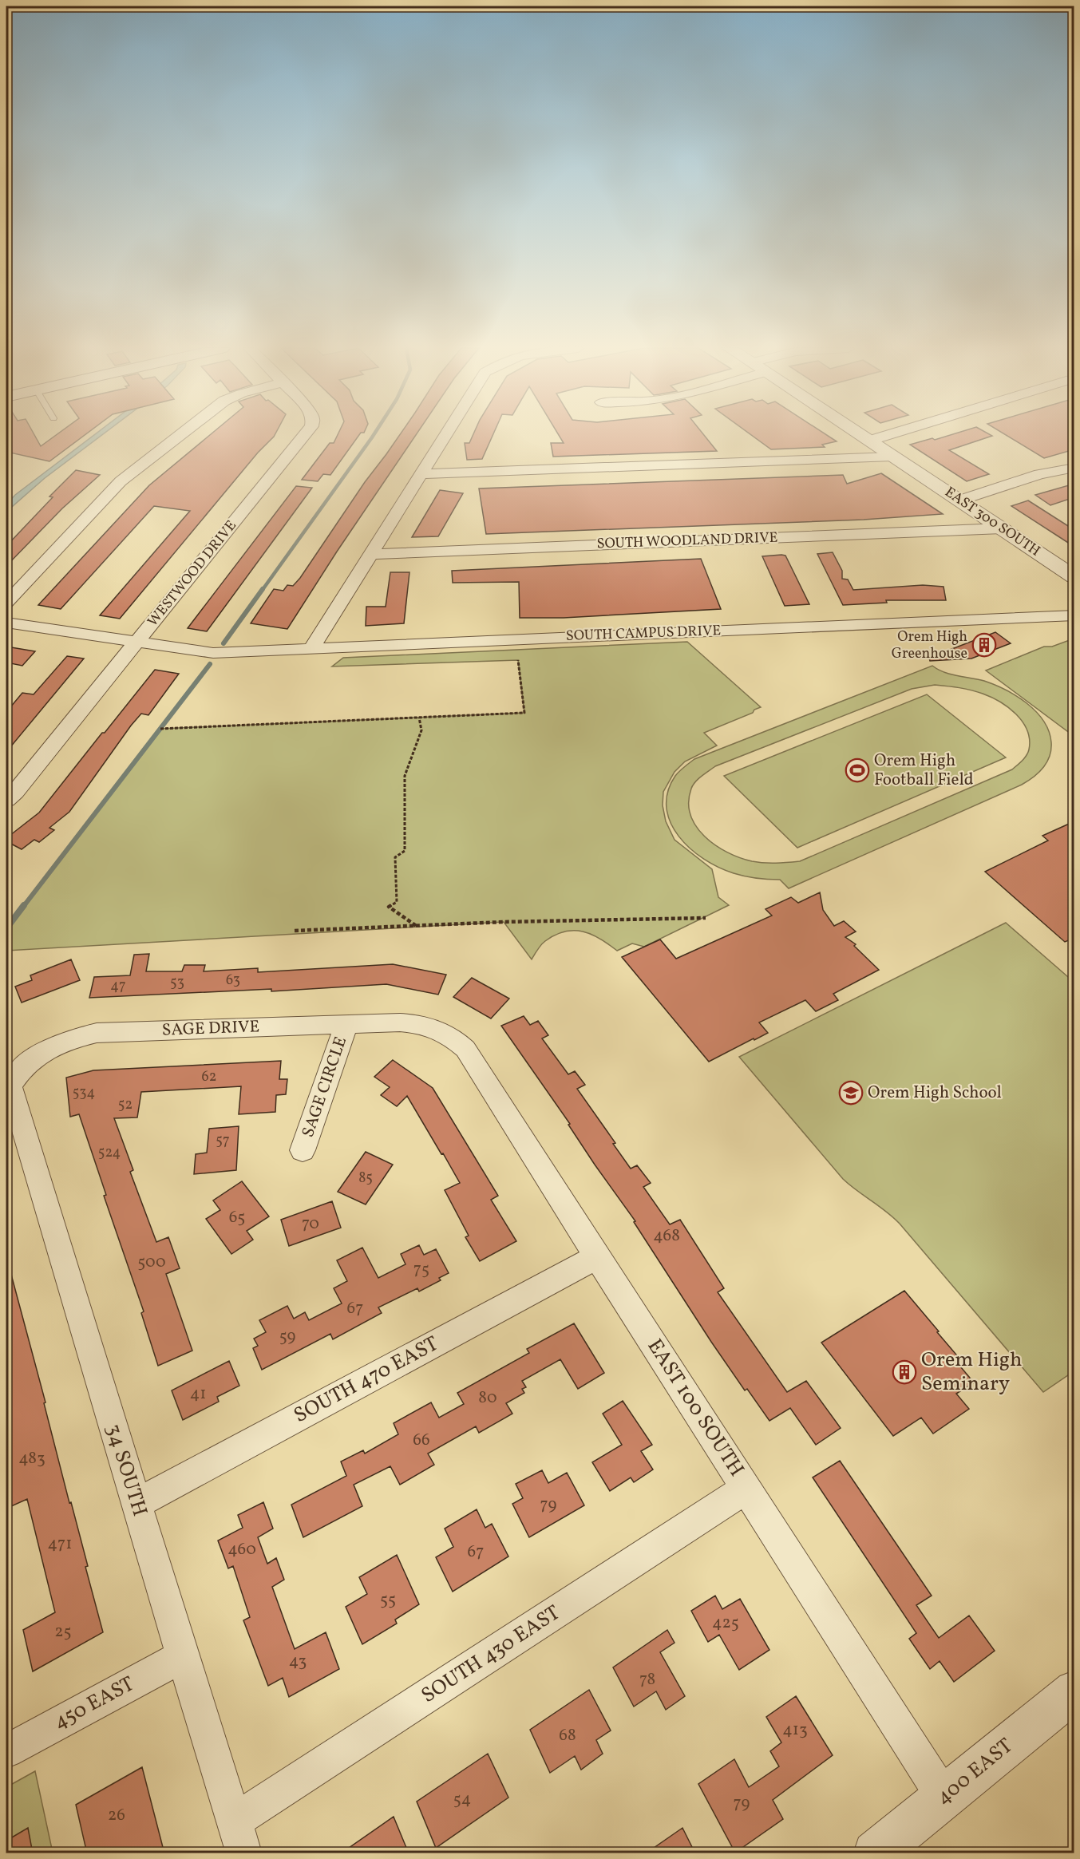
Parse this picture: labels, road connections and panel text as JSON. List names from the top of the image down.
{
  "streets": {
    "street": [
      "EAST 300 SOUTH",
      "SOUTH WOODLAND DRIVE",
      "WESTWOOD DRIVE",
      "SOUTH CAMPUS DRIVE",
      "SAGE DRIVE",
      "SAGE CIRCLE",
      "SOUTH 470 EAST",
      "EAST 100 SOUTH",
      "34 SOUTH",
      "SOUTH 430 EAST",
      "450 EAST",
      "400 EAST"
    ]
  },
  "crossings": [
    ["EAST 300 SOUTH", "SOUTH WOODLAND DRIVE"],
    ["WESTWOOD DRIVE", "SOUTH CAMPUS DRIVE"],
    ["SAGE DRIVE", "SAGE CIRCLE"],
    ["SAGE DRIVE", "EAST 100 SOUTH"],
    ["SAGE DRIVE", "34 SOUTH"],
    ["SOUTH 470 EAST", "EAST 100 SOUTH"],
    ["SOUTH 470 EAST", "34 SOUTH"],
    ["EAST 100 SOUTH", "SOUTH 430 EAST"],
    ["EAST 100 SOUTH", "400 EAST"],
    ["34 SOUTH", "SOUTH 430 EAST"],
    ["34 SOUTH", "450 EAST"]
  ],
  "places": {
    "building": ["Orem High Greenhouse", "Orem High Seminary"],
    "sports": ["Orem High Football Field"],
    "school or university": ["Orem High School"]
  },
  "house_numbers": [
    "63",
    "53",
    "47",
    "62",
    "534",
    "52",
    "57",
    "524",
    "85",
    "65",
    "70",
    "468",
    "500",
    "75",
    "67",
    "59",
    "41",
    "80",
    "66",
    "483",
    "79",
    "471",
    "460",
    "67",
    "55",
    "425",
    "25",
    "43",
    "78",
    "413",
    "68",
    "54",
    "79",
    "26"
  ]
}
